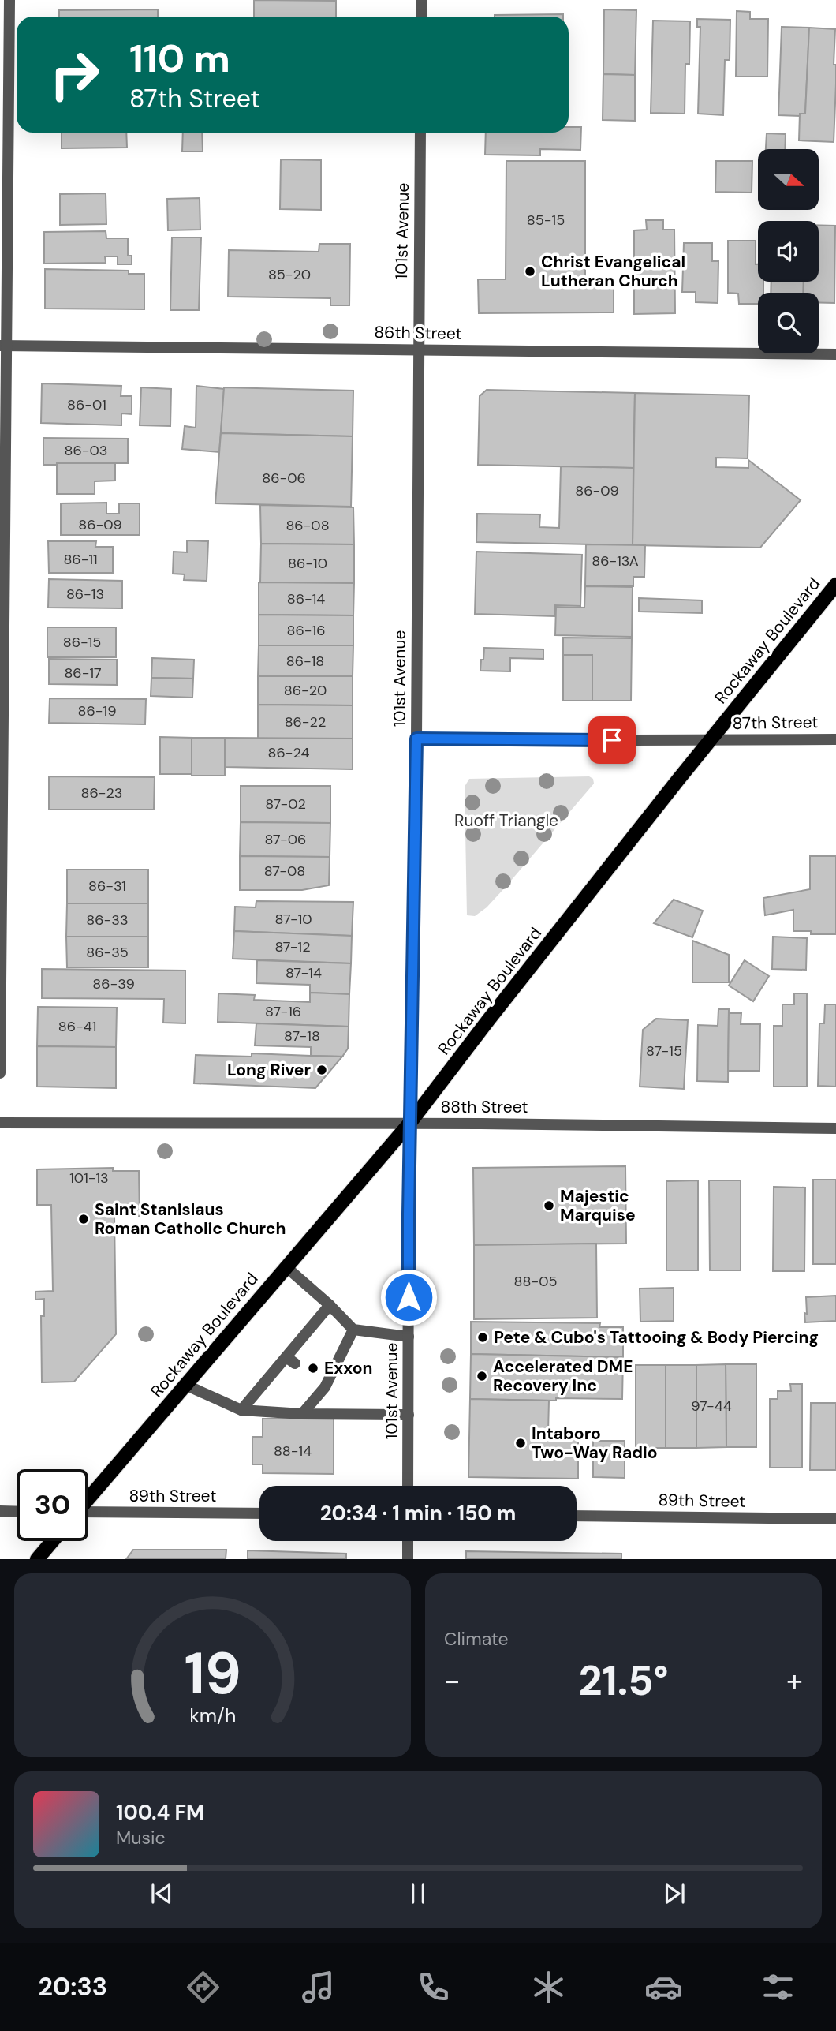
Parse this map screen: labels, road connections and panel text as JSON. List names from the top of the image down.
{
  "streets": {
    "main road": ["Rockaway Boulevard"],
    "street": [
      "101st Avenue",
      "86th Street",
      "87th Street",
      "88th Street",
      "89th Street"
    ]
  },
  "crossings": [
    ["101st Avenue", "86th Street"],
    ["101st Avenue", "Rockaway Boulevard"],
    ["101st Avenue", "87th Street"],
    ["101st Avenue", "88th Street"],
    ["Rockaway Boulevard", "87th Street"],
    ["Rockaway Boulevard", "88th Street"]
  ],
  "parks": ["Ruoff Triangle"],
  "places": [
    "Christ Evangelical Lutheran Church",
    "Long River",
    "Majestic Marquise",
    "Saint Stanislaus Roman Catholic Church",
    "Pete & Cubo's Tattooing & Body Piercing",
    "Exxon",
    "Accelerated DME Recovery Inc",
    "Intaboro Two-Way Radio"
  ],
  "house_numbers": [
    "85-15",
    "85-20",
    "86-01",
    "86-03",
    "86-06",
    "86-09",
    "86-09",
    "86-08",
    "86-11",
    "86-13A",
    "86-10",
    "86-13",
    "86-14",
    "86-16",
    "86-15",
    "86-18",
    "86-17",
    "86-20",
    "86-19",
    "86-22",
    "86-24",
    "86-23",
    "87-02",
    "87-06",
    "87-08",
    "86-31",
    "87-10",
    "86-33",
    "87-12",
    "86-35",
    "87-14",
    "86-39",
    "87-16",
    "86-41",
    "87-18",
    "87-15",
    "101-13",
    "88-05",
    "97-44",
    "88-14"
  ],
  "north": "right",
  "page": {
    "turn": ["110 m", "87th Street"],
    "limit": "30",
    "trip": "20:34 · 1 min · 150 m",
    "tile": "Climate",
    "heat": ["−", "21.5°", "+"],
    "song": ["100.4 FM", "Music"],
    "tabs": "20:33",
    "gauge": ["19", "km/h"]
  }
}
